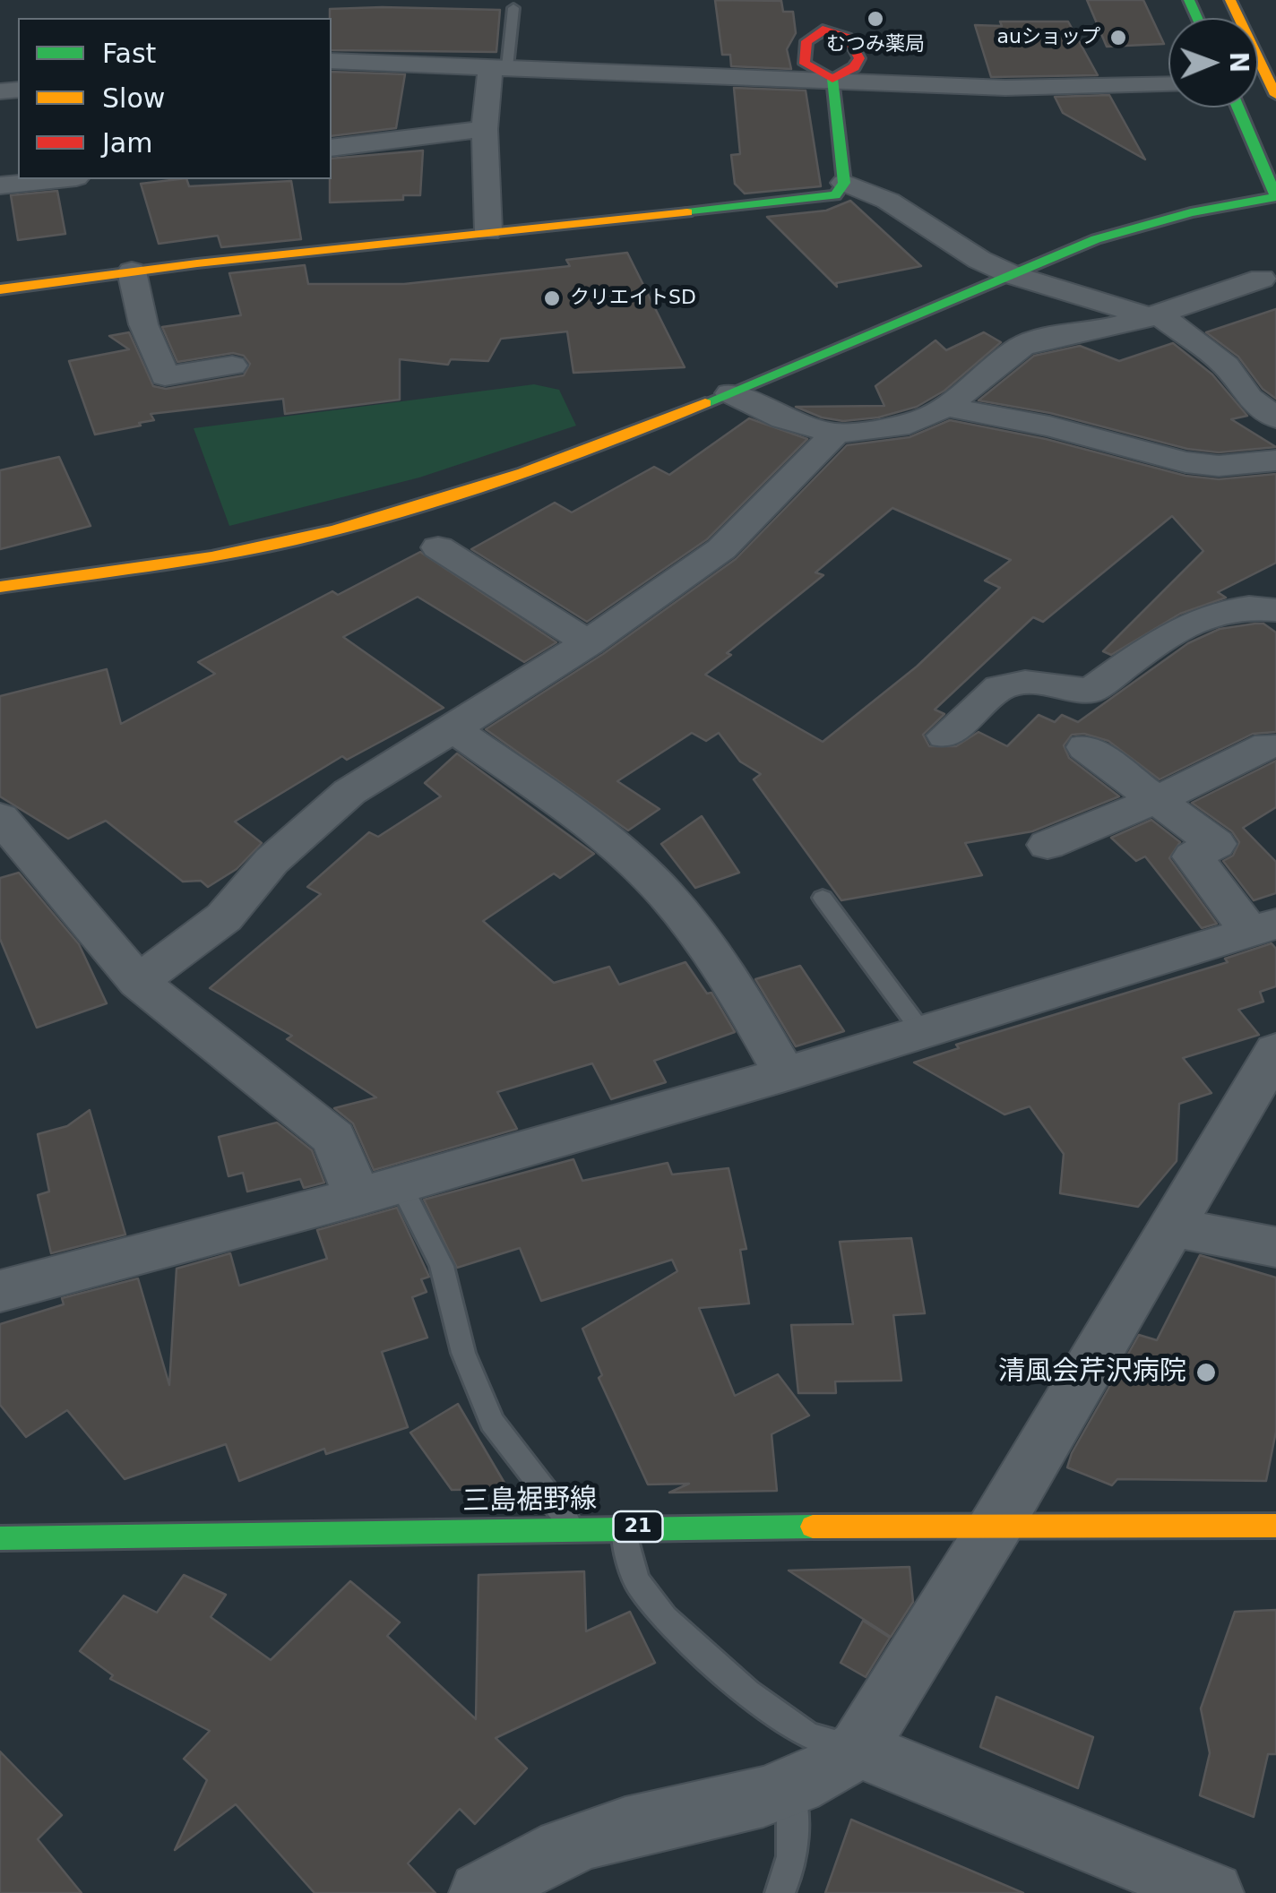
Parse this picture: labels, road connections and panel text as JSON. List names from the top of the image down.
{
  "streets": {
    "street": ["三島裾野線", "21"]
  },
  "places": [
    "むつみ薬局",
    "auショップ",
    "クリエイトSD",
    "清風会芹沢病院"
  ],
  "legend": ["Fast", "Slow", "Jam"],
  "north": "right"
}
